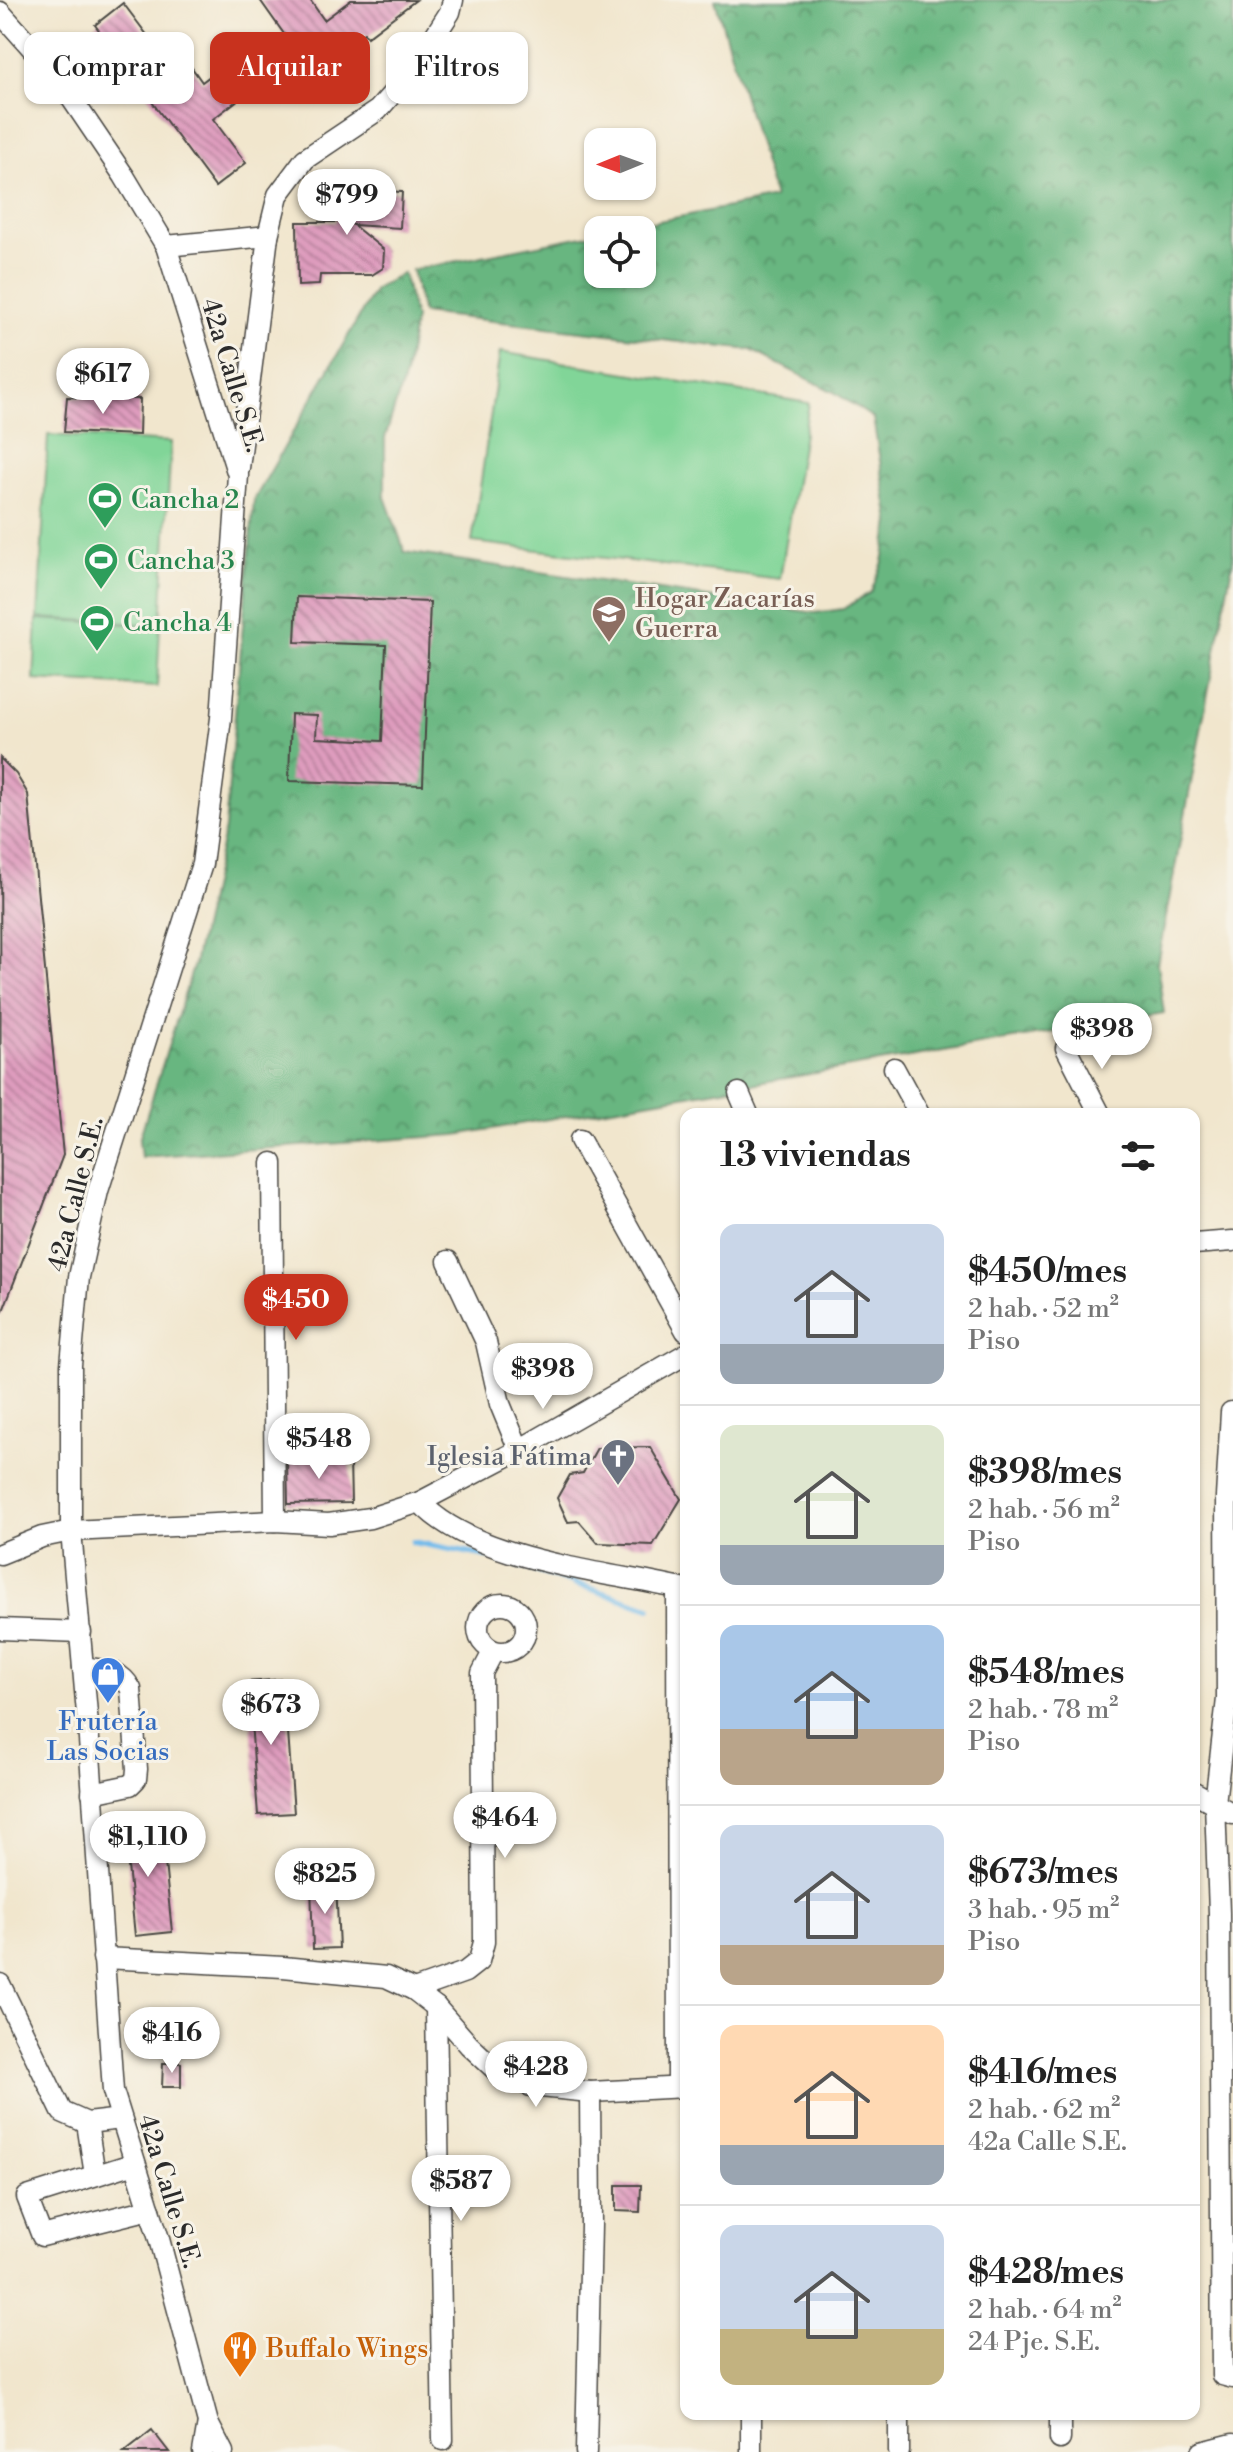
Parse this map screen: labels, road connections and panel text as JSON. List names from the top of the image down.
{
  "streets": {
    "street": ["42a Calle S.E."]
  },
  "places": {
    "sports": ["Cancha 2", "Cancha 3", "Cancha 4"],
    "school or university": ["Hogar Zacarías Guerra"],
    "church": ["Iglesia Fátima"],
    "shop": ["Frutería Las Socias"],
    "restaurant": ["Buffalo Wings"]
  },
  "north": "left",
  "page": {
    "chip": ["Comprar", "Alquilar", "Filtros"],
    "price": [
      "$799",
      "$617",
      "$398",
      "$450",
      "$398",
      "$548",
      "$673",
      "$464",
      "$1,110",
      "$825",
      "$416",
      "$428",
      "$587"
    ],
    "heading": "13 viviendas",
    "list": [
      {
        "name": "$450/mes",
        "note": "2 hab. · 52 m² · Piso"
      },
      {
        "name": "$398/mes",
        "note": "2 hab. · 56 m² · Piso"
      },
      {
        "name": "$548/mes",
        "note": "2 hab. · 78 m² · Piso"
      },
      {
        "name": "$673/mes",
        "note": "3 hab. · 95 m² · Piso"
      },
      {
        "name": "$416/mes",
        "note": "2 hab. · 62 m² · 42a Calle S.E."
      },
      {
        "name": "$428/mes",
        "note": "2 hab. · 64 m² · 24 Pje. S.E."
      }
    ]
  }
}
